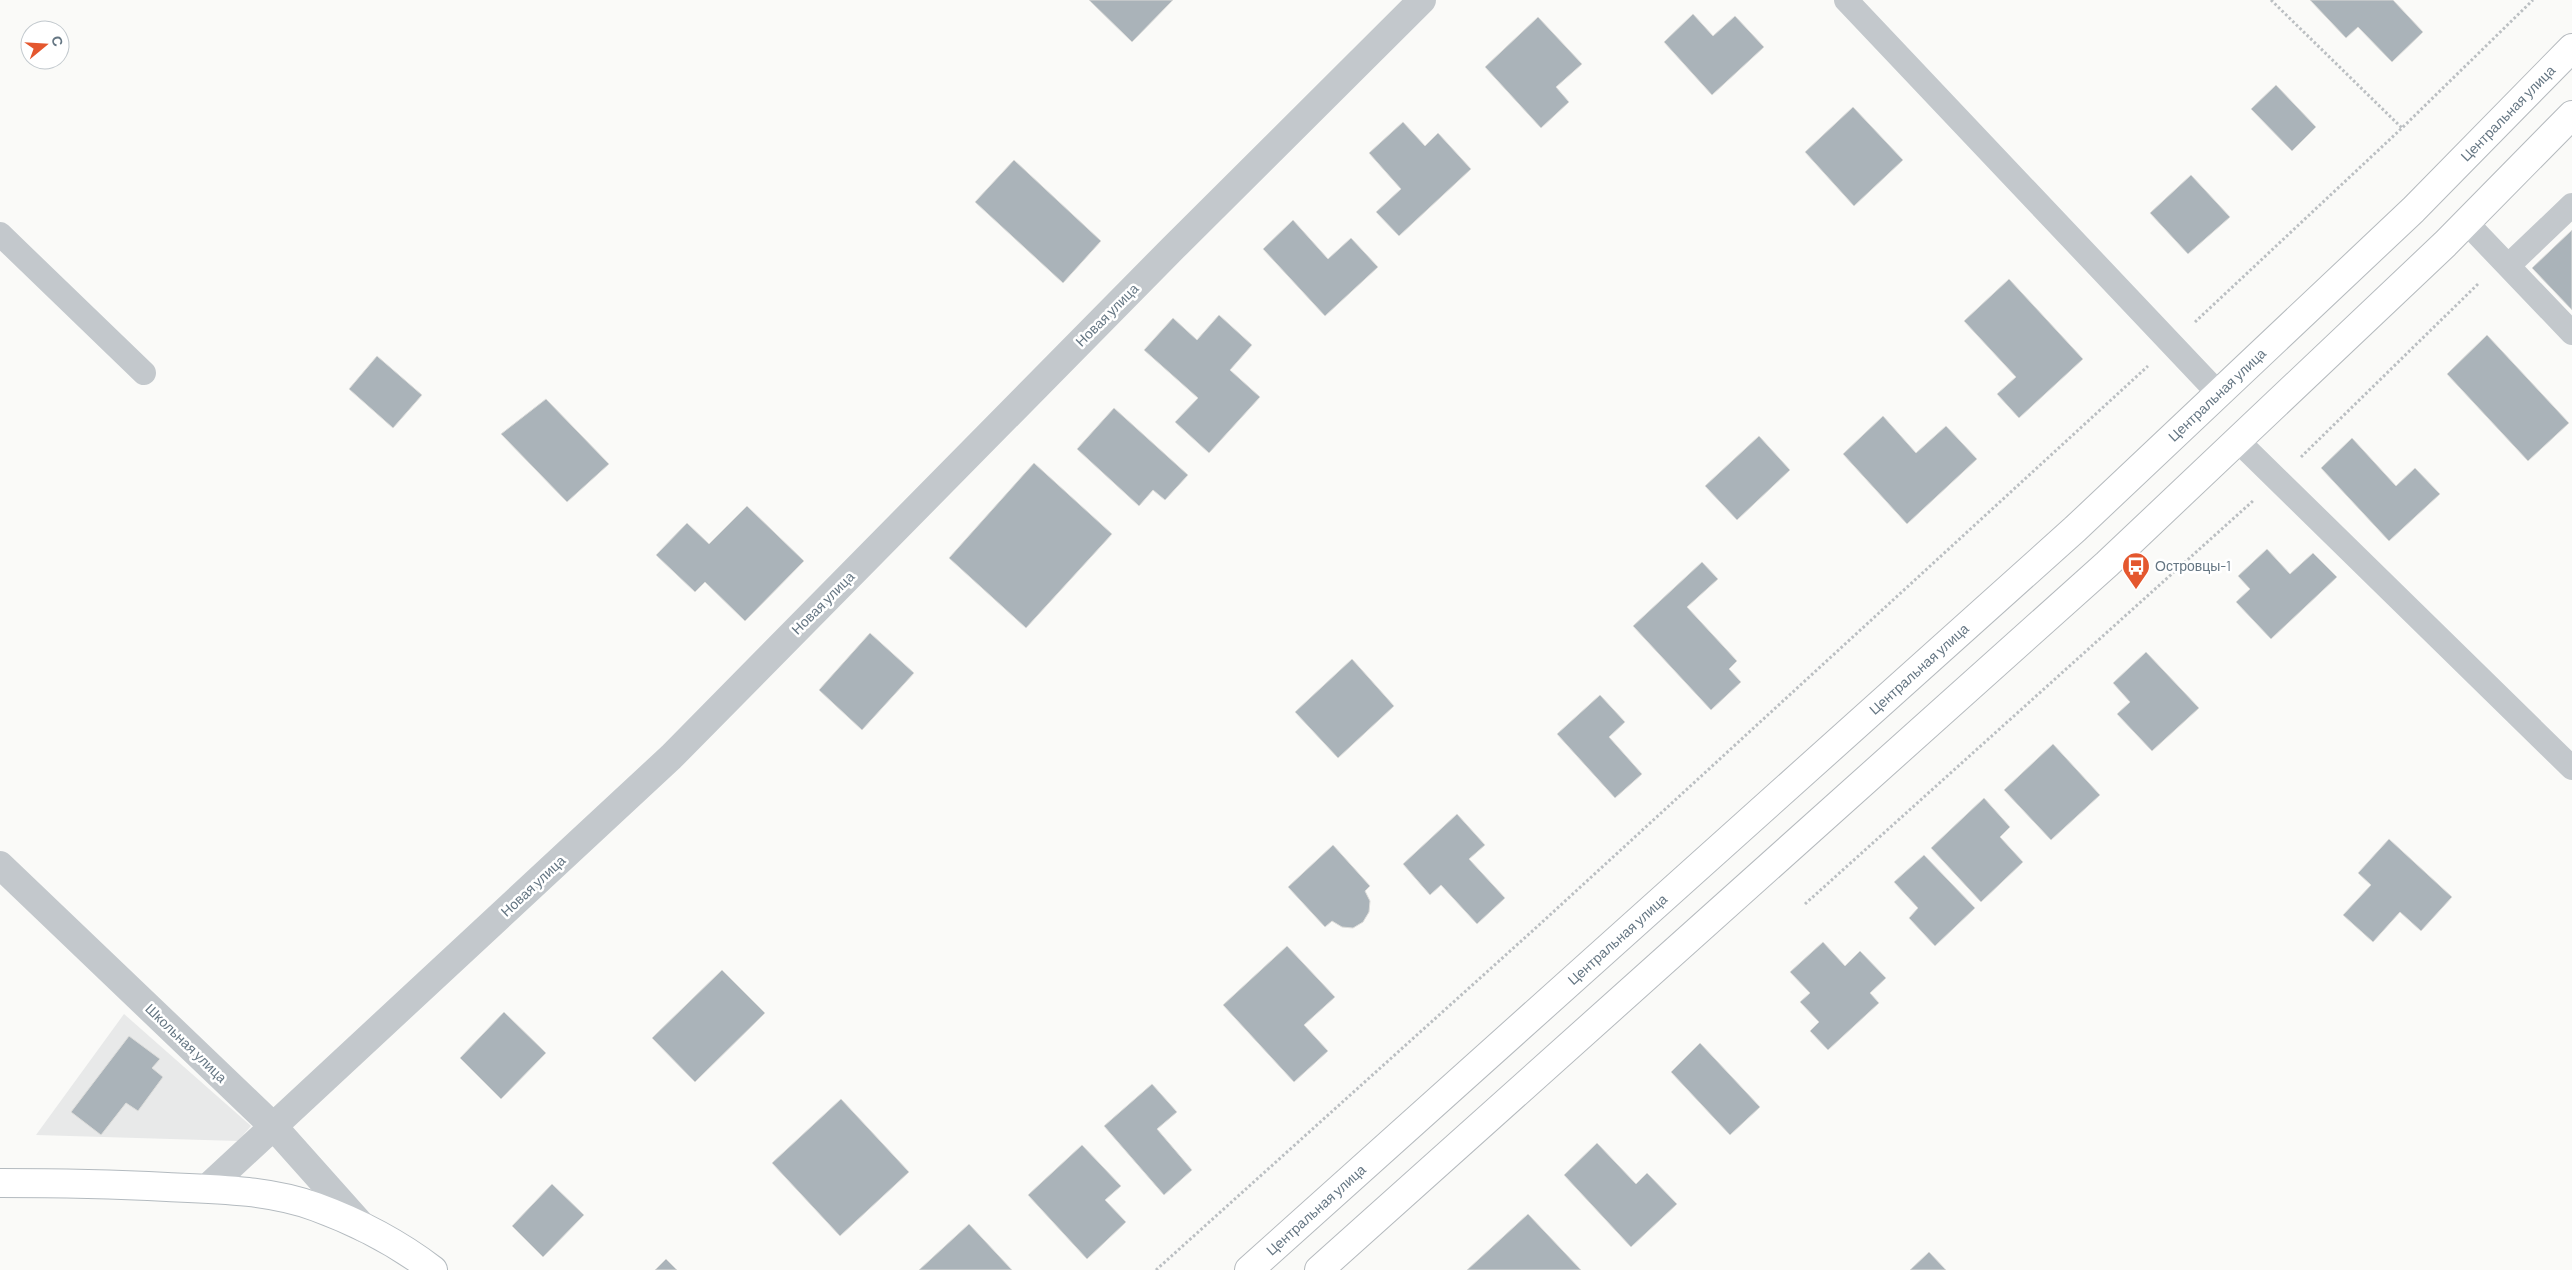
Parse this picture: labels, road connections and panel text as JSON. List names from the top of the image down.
{
  "streets": {
    "main road": ["Центральная улица"],
    "street": ["Новая улица", "Школьная улица"]
  },
  "crossings": [
    ["Новая улица", "Школьная улица"]
  ],
  "places": {
    "bus stop": ["Островцы-1"]
  },
  "north": "right"
}
